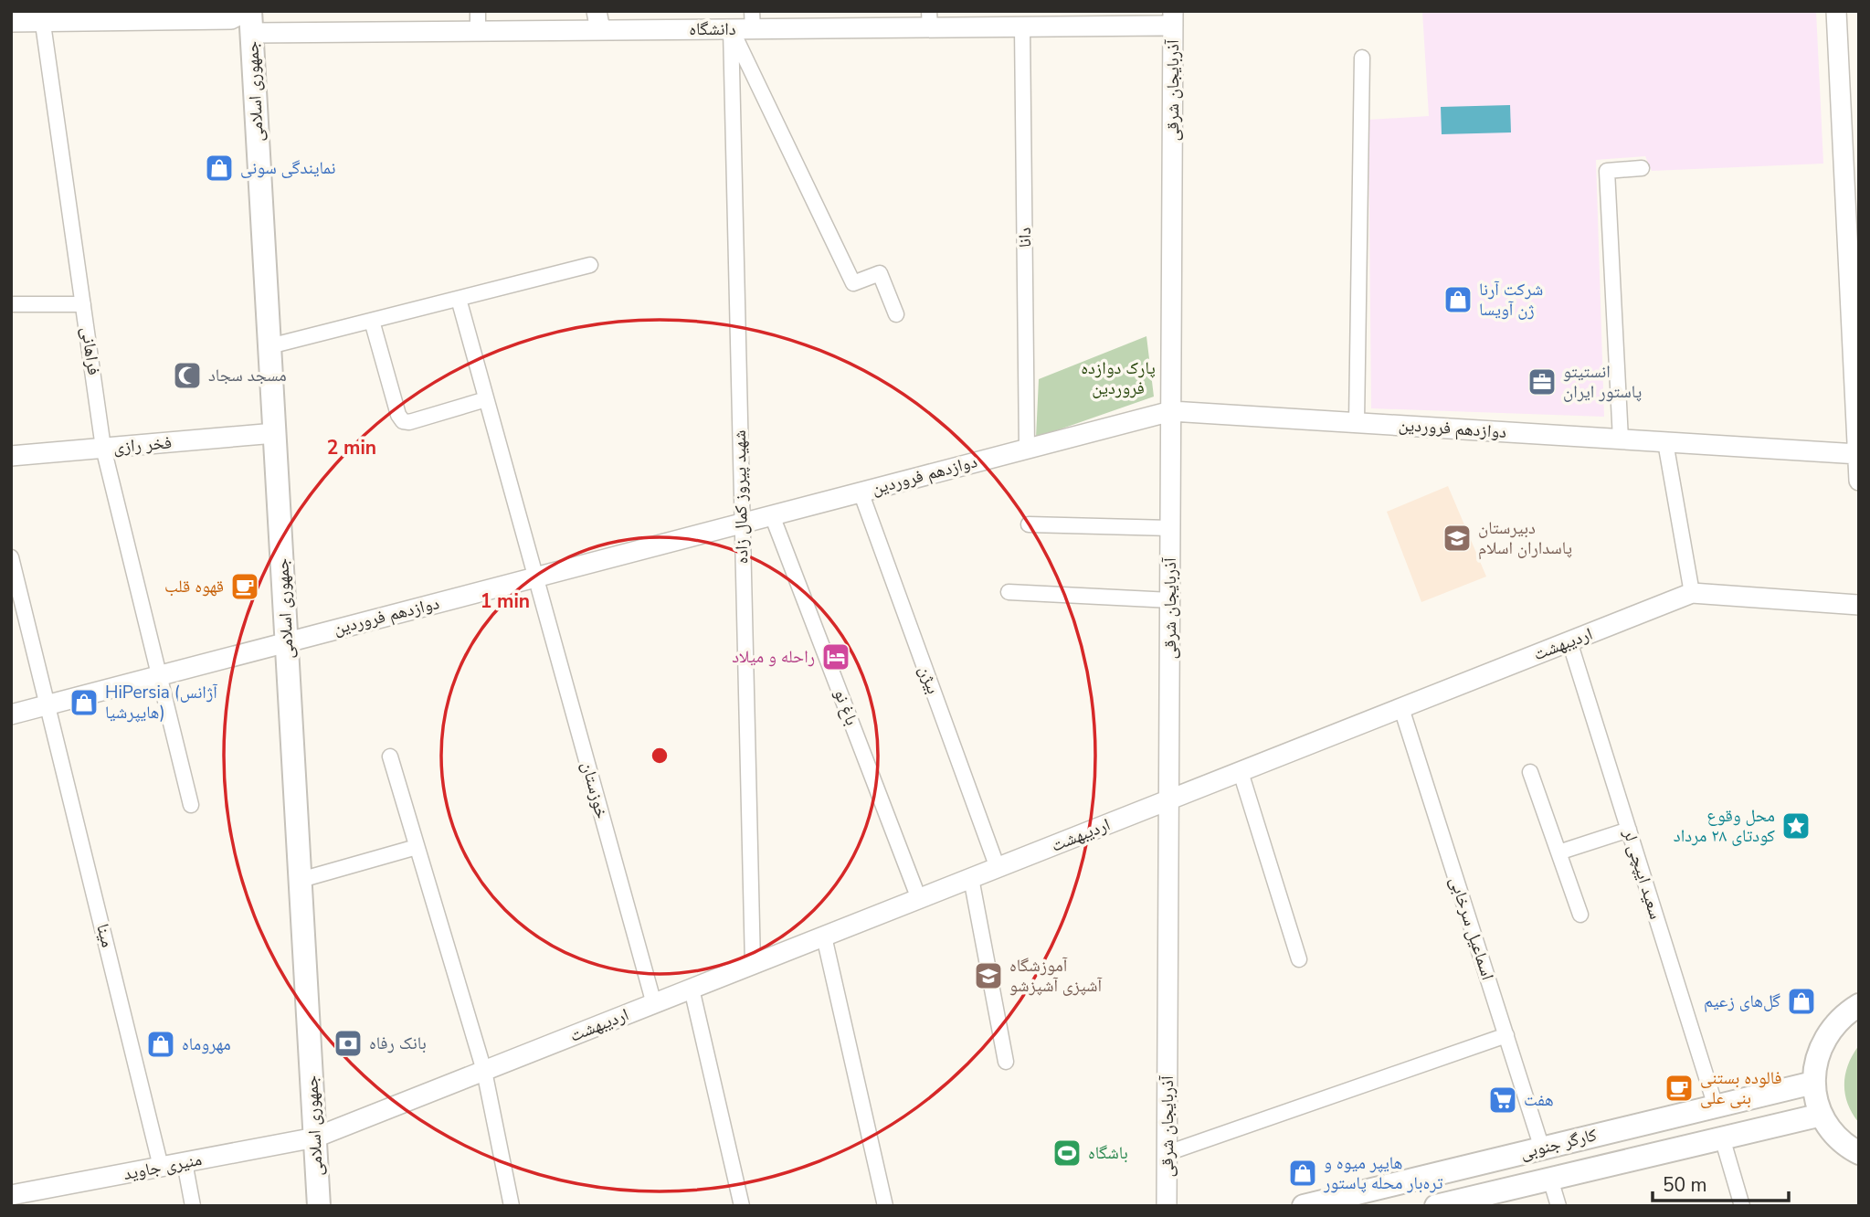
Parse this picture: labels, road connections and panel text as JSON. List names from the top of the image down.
{
  "streets": {
    "main road": [
      "دانشگاه",
      "آذربایجان شرقی",
      "جمهوری اسلامی",
      "دوازدهم فروردین",
      "فخر رازی",
      "اردیبهشت",
      "کارگر جنوبی",
      "منیری جاوید"
    ],
    "street": [
      "دانا",
      "فراهانی",
      "شهید پیروز کمال زاده",
      "بیژن",
      "باغ نو",
      "خوزستان",
      "سعید ایپچی لر",
      "اسماعیل سرخابی",
      "مینا"
    ]
  },
  "crossings": [
    ["دانشگاه", "آذربایجان شرقی"],
    ["دانشگاه", "جمهوری اسلامی"],
    ["دانشگاه", "دانا"],
    ["دانشگاه", "فراهانی"],
    ["دانشگاه", "شهید پیروز کمال زاده"],
    ["آذربایجان شرقی", "دوازدهم فروردین"],
    ["آذربایجان شرقی", "اردیبهشت"],
    ["جمهوری اسلامی", "دوازدهم فروردین"],
    ["جمهوری اسلامی", "فخر رازی"],
    ["جمهوری اسلامی", "اردیبهشت"],
    ["جمهوری اسلامی", "منیری جاوید"],
    ["دانا", "دوازدهم فروردین"],
    ["فراهانی", "دوازدهم فروردین"],
    ["فراهانی", "فخر رازی"],
    ["دوازدهم فروردین", "شهید پیروز کمال زاده"],
    ["دوازدهم فروردین", "بیژن"],
    ["دوازدهم فروردین", "باغ نو"],
    ["دوازدهم فروردین", "خوزستان"],
    ["دوازدهم فروردین", "مینا"],
    ["شهید پیروز کمال زاده", "اردیبهشت"],
    ["اردیبهشت", "بیژن"],
    ["اردیبهشت", "باغ نو"],
    ["اردیبهشت", "خوزستان"],
    ["اردیبهشت", "سعید ایپچی لر"],
    ["اردیبهشت", "اسماعیل سرخابی"],
    ["اردیبهشت", "منیری جاوید"],
    ["سعید ایپچی لر", "کارگر جنوبی"],
    ["اسماعیل سرخابی", "کارگر جنوبی"],
    ["مینا", "منیری جاوید"]
  ],
  "parks": ["پارک دوازده فروردین"],
  "places": {
    "shop": [
      "نمایندگی سونی",
      "شرکت آرنا ژن آویسا",
      "HiPersia (آژانس هایپرشیا)",
      "گل‌های زعیم",
      "مهروماه",
      "هایپر میوه و تره‌بار محله پاستور"
    ],
    "mosque": ["مسجد سجاد"],
    "office": ["انستیتو پاستور ایران"],
    "school or university": ["دبیرستان پاسداران اسلام", "آموزشگاه آشپزی آشپزشو"],
    "cafe": ["قهوه قلب", "فالوده بستنی بنی علی"],
    "hotel": ["راحله و میلاد"],
    "place": ["محل وقوع کودتای ۲۸ مرداد"],
    "bank": ["بانک رفاه"],
    "supermarket": ["هفت"],
    "sports": ["باشگاه"]
  },
  "scale_bar": "50 m",
  "rings": ["2 min", "1 min"]
}
